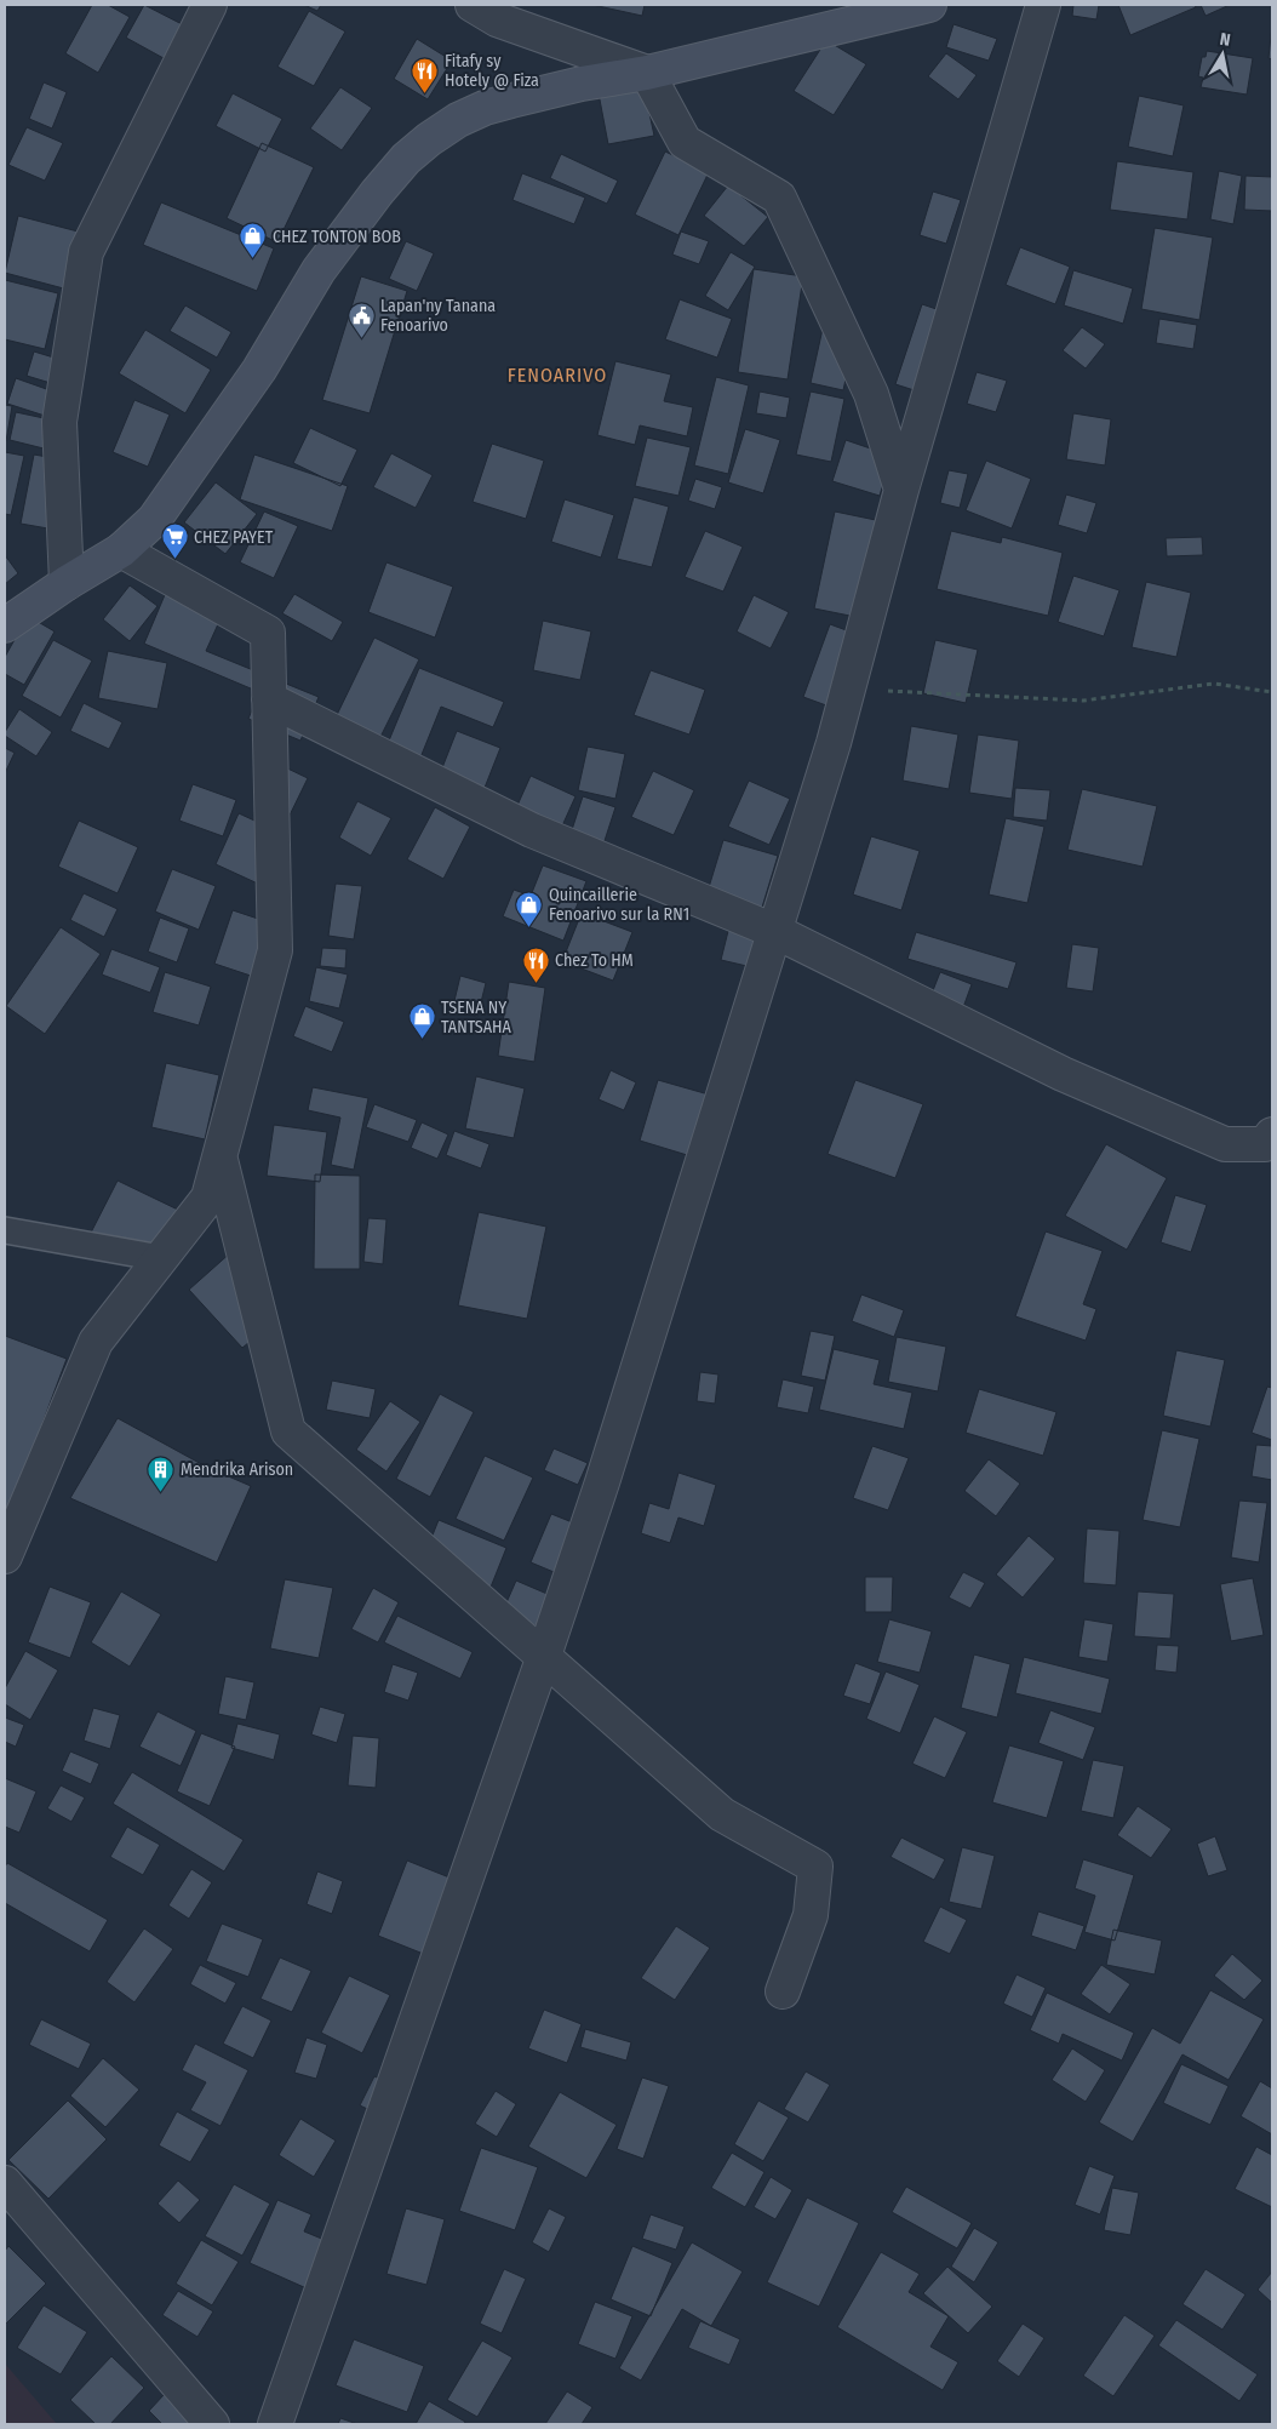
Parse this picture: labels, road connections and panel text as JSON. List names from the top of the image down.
{
  "districts": ["FENOARIVO"],
  "places": {
    "restaurant": ["Fitafy sy Hotely @ Fiza", "Chez To HM"],
    "shop": ["CHEZ TONTON BOB", "Quincaillerie Fenoarivo sur la RN1", "TSENA NY TANTSAHA"],
    "public building": ["Lapan'ny Tanana Fenoarivo"],
    "supermarket": ["CHEZ PAYET"],
    "building": ["Mendrika Arison"]
  },
  "north": "top"
}
